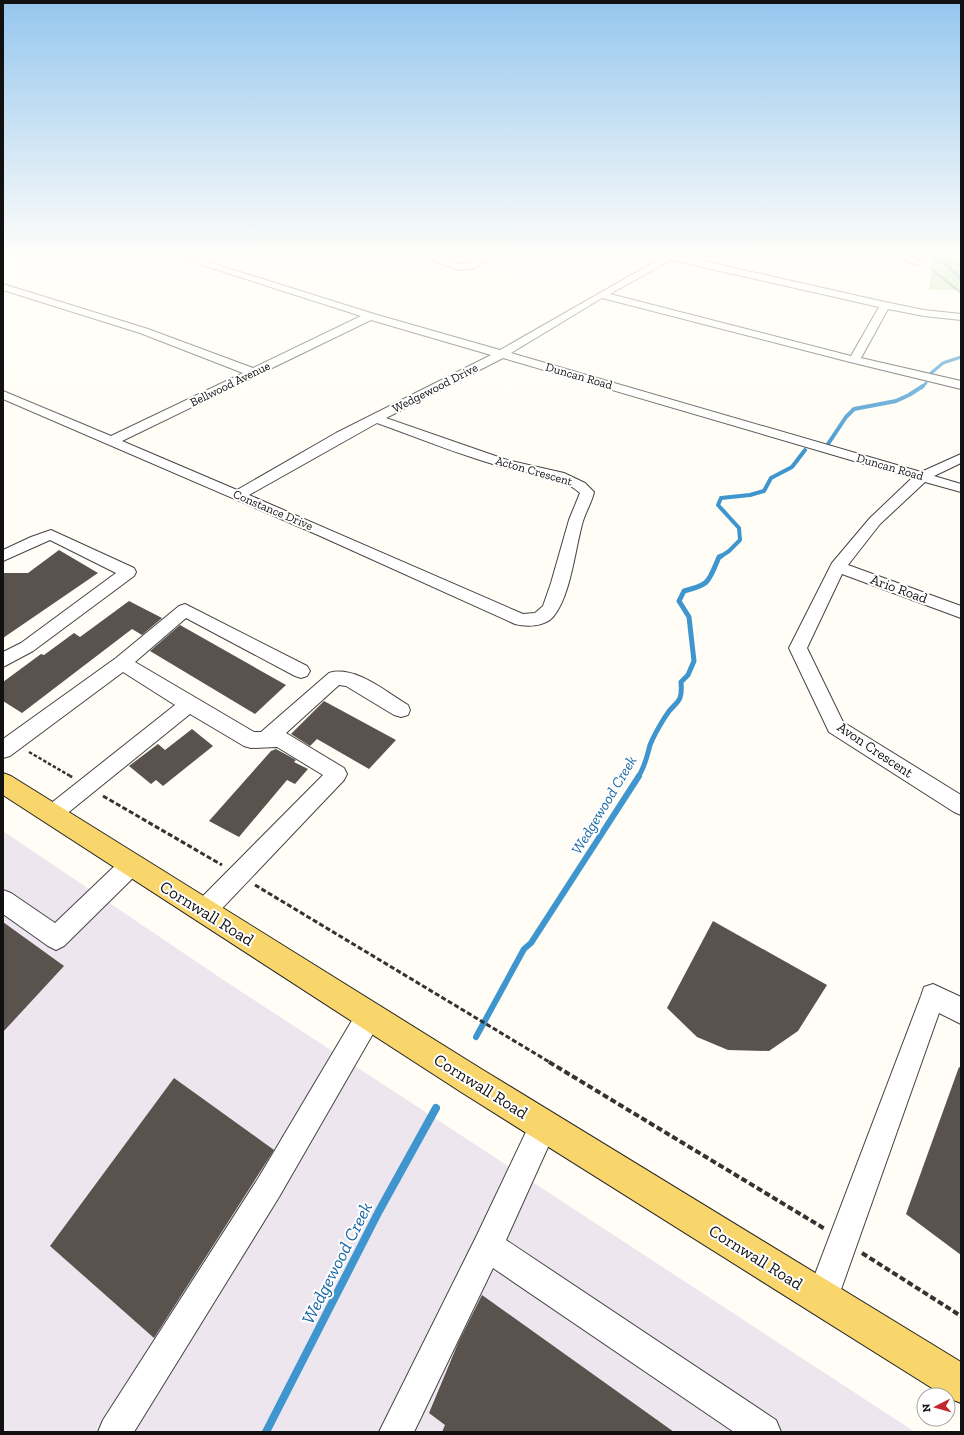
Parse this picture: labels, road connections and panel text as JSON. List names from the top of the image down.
{
  "streets": {
    "main road": ["Cornwall Road"],
    "street": [
      "Duncan Road",
      "Bellwood Avenue",
      "Wedgewood Drive",
      "Acton Crescent",
      "Constance Drive",
      "Ario Road",
      "Avon Crescent"
    ]
  },
  "crossings": [
    ["Duncan Road", "Wedgewood Drive"],
    ["Duncan Road", "Avon Crescent"],
    ["Bellwood Avenue", "Constance Drive"],
    ["Wedgewood Drive", "Acton Crescent"],
    ["Wedgewood Drive", "Constance Drive"],
    ["Acton Crescent", "Constance Drive"],
    ["Ario Road", "Avon Crescent"]
  ],
  "water": ["Wedgewood Creek"],
  "north": "left"
}
